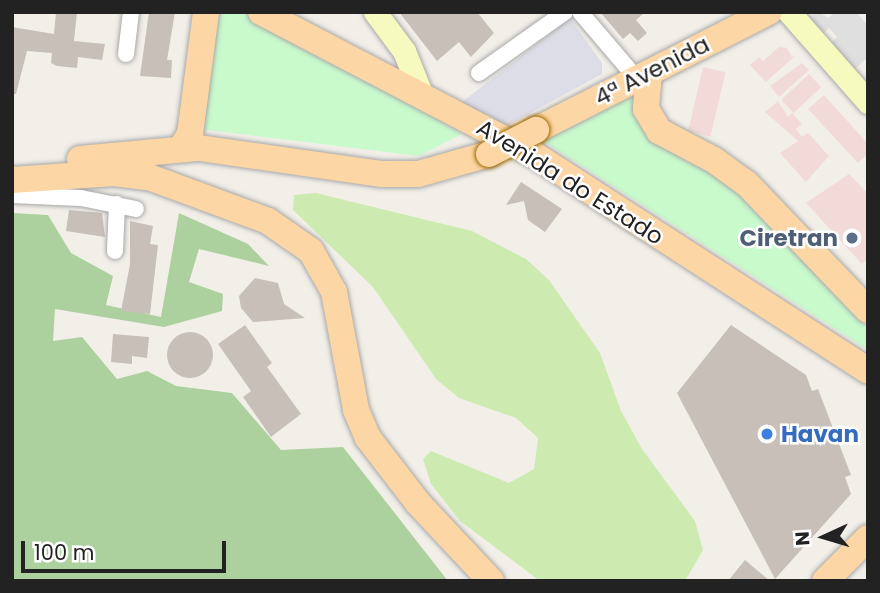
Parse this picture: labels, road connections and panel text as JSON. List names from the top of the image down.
{
  "streets": {
    "main road": ["4ª Avenida", "Avenida do Estado"]
  },
  "places": ["Ciretran", "Havan"],
  "scale_bar": "100 m",
  "north": "left"
}
